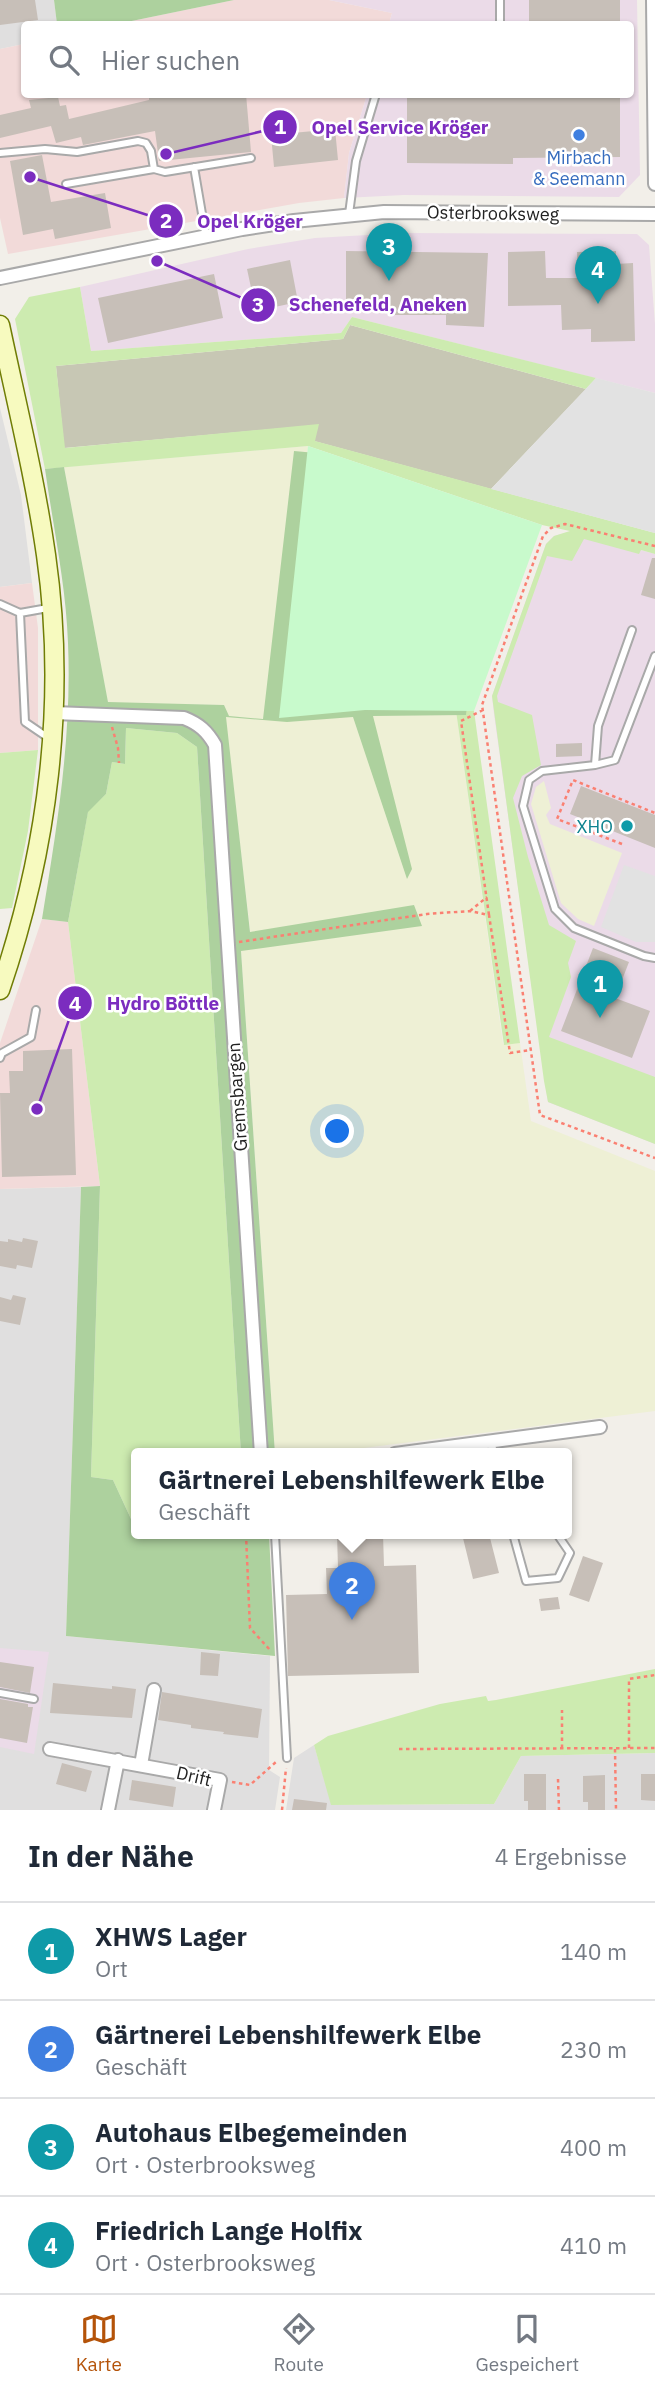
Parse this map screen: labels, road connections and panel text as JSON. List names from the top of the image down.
{
  "streets": {
    "street": ["Osterbrooksweg", "Gremsbargen", "Drift"]
  },
  "places": [
    "Mirbach & Seemann",
    "Opel Service Kröger",
    "Opel Kröger",
    "Schenefeld, Aneken",
    "XHO",
    "Hydro Böttle"
  ],
  "page": {
    "search": "Hier suchen",
    "pins": [
      "3",
      "4",
      "1",
      "2"
    ],
    "popup": ["Gärtnerei Lebenshilfewerk Elbe", "Geschäft"],
    "heading": ["In der Nähe", "4 Ergebnisse"],
    "list": [
      {
        "mark": "1",
        "name": "XHWS Lager",
        "note": "Ort",
        "value": "140 m"
      },
      {
        "mark": "2",
        "name": "Gärtnerei Lebenshilfewerk Elbe",
        "note": "Geschäft",
        "value": "230 m"
      },
      {
        "mark": "3",
        "name": "Autohaus Elbegemeinden",
        "note": "Ort · Osterbrooksweg",
        "value": "400 m"
      },
      {
        "mark": "4",
        "name": "Friedrich Lange Holfix",
        "note": "Ort · Osterbrooksweg",
        "value": "410 m"
      }
    ],
    "nav": ["Karte", "Route", "Gespeichert"]
  }
}
